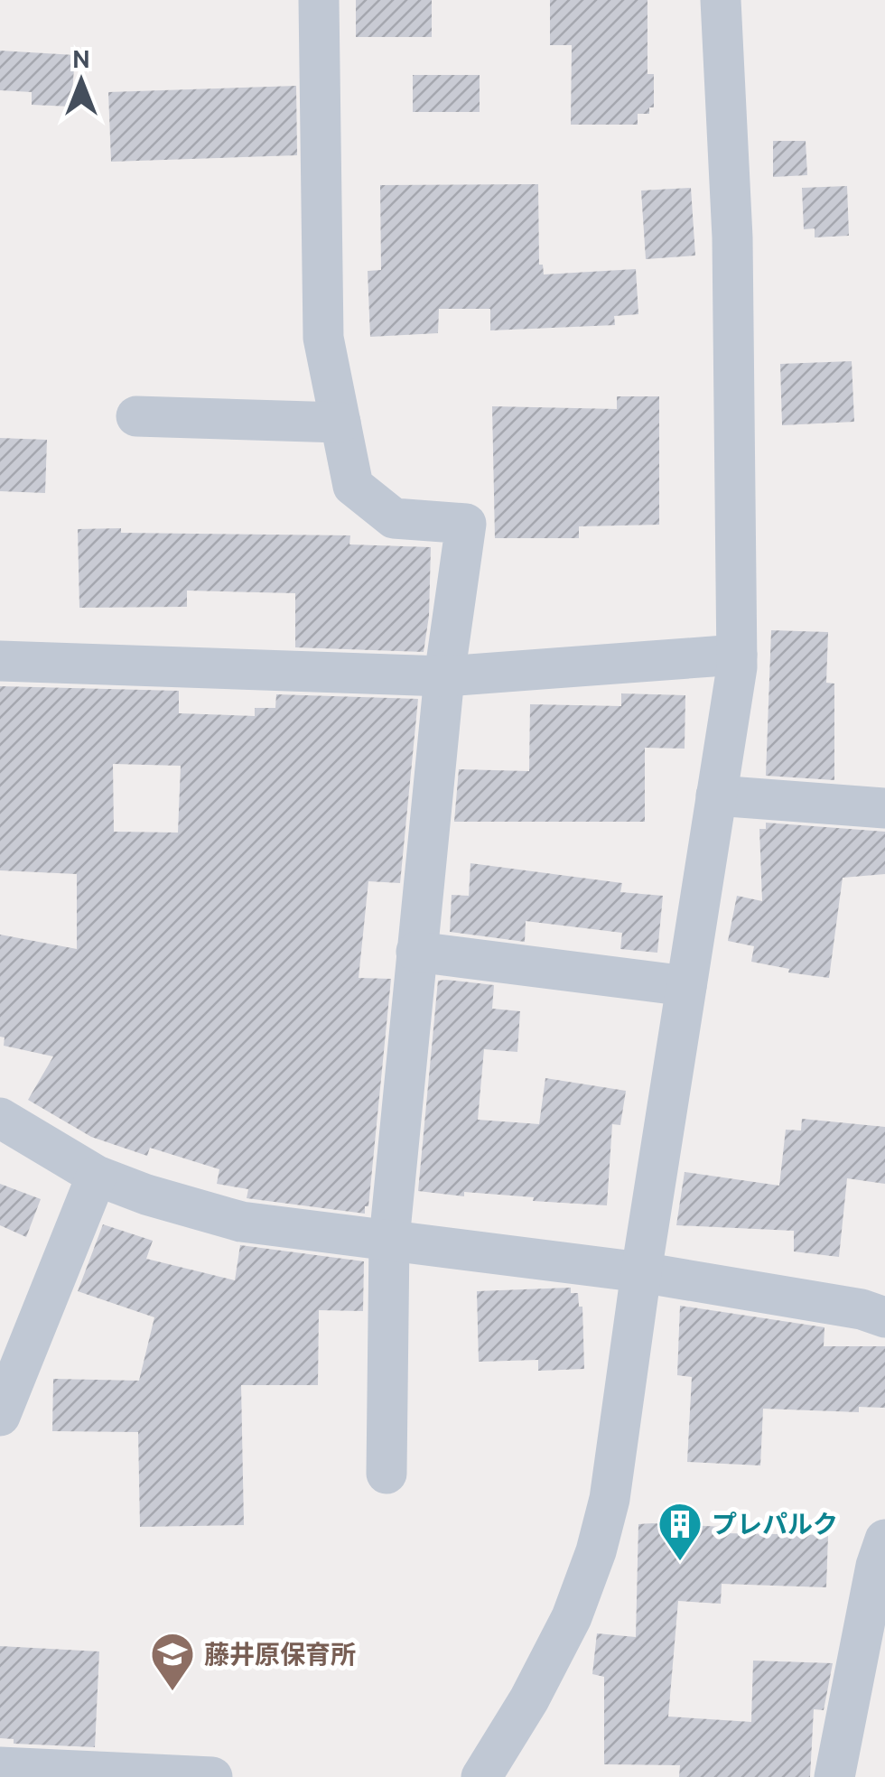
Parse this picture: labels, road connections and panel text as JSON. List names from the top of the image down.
{
  "places": {
    "building": ["プレパルク"],
    "school or university": ["藤井原保育所"]
  },
  "north": "top"
}
